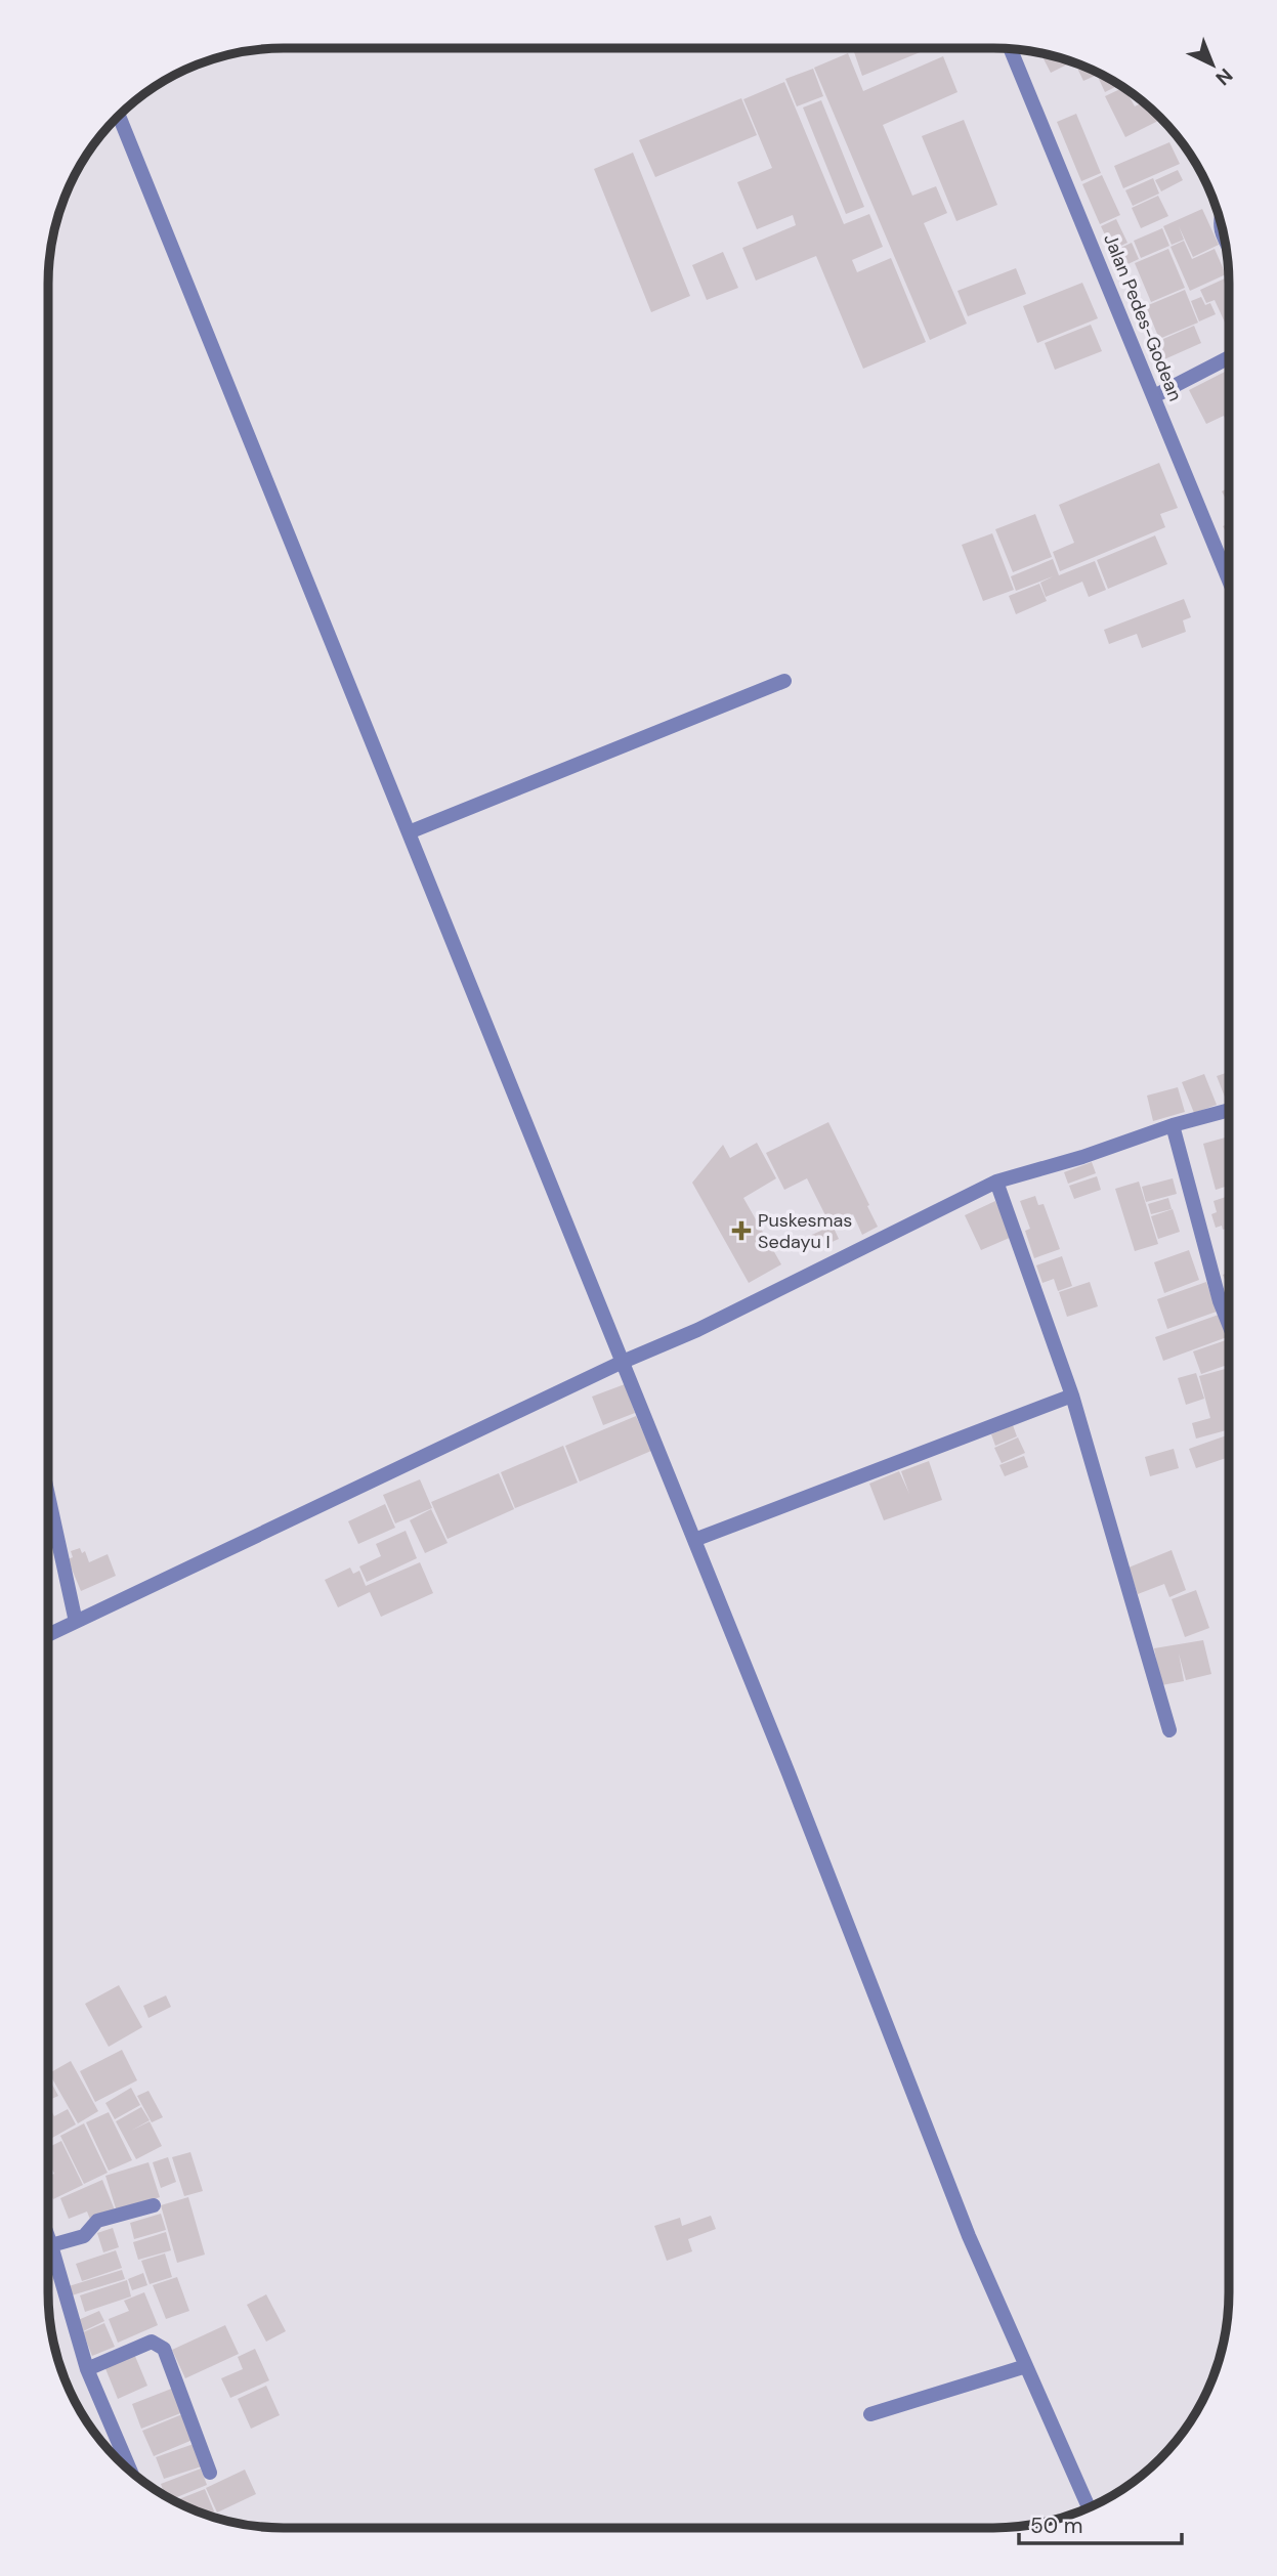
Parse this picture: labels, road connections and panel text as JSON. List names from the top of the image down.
{
  "streets": {
    "street": ["Jalan Pedes-Godean"]
  },
  "places": {
    "health": ["Puskesmas Sedayu I"]
  },
  "scale_bar": "50 m",
  "north": "bottom right"
}
